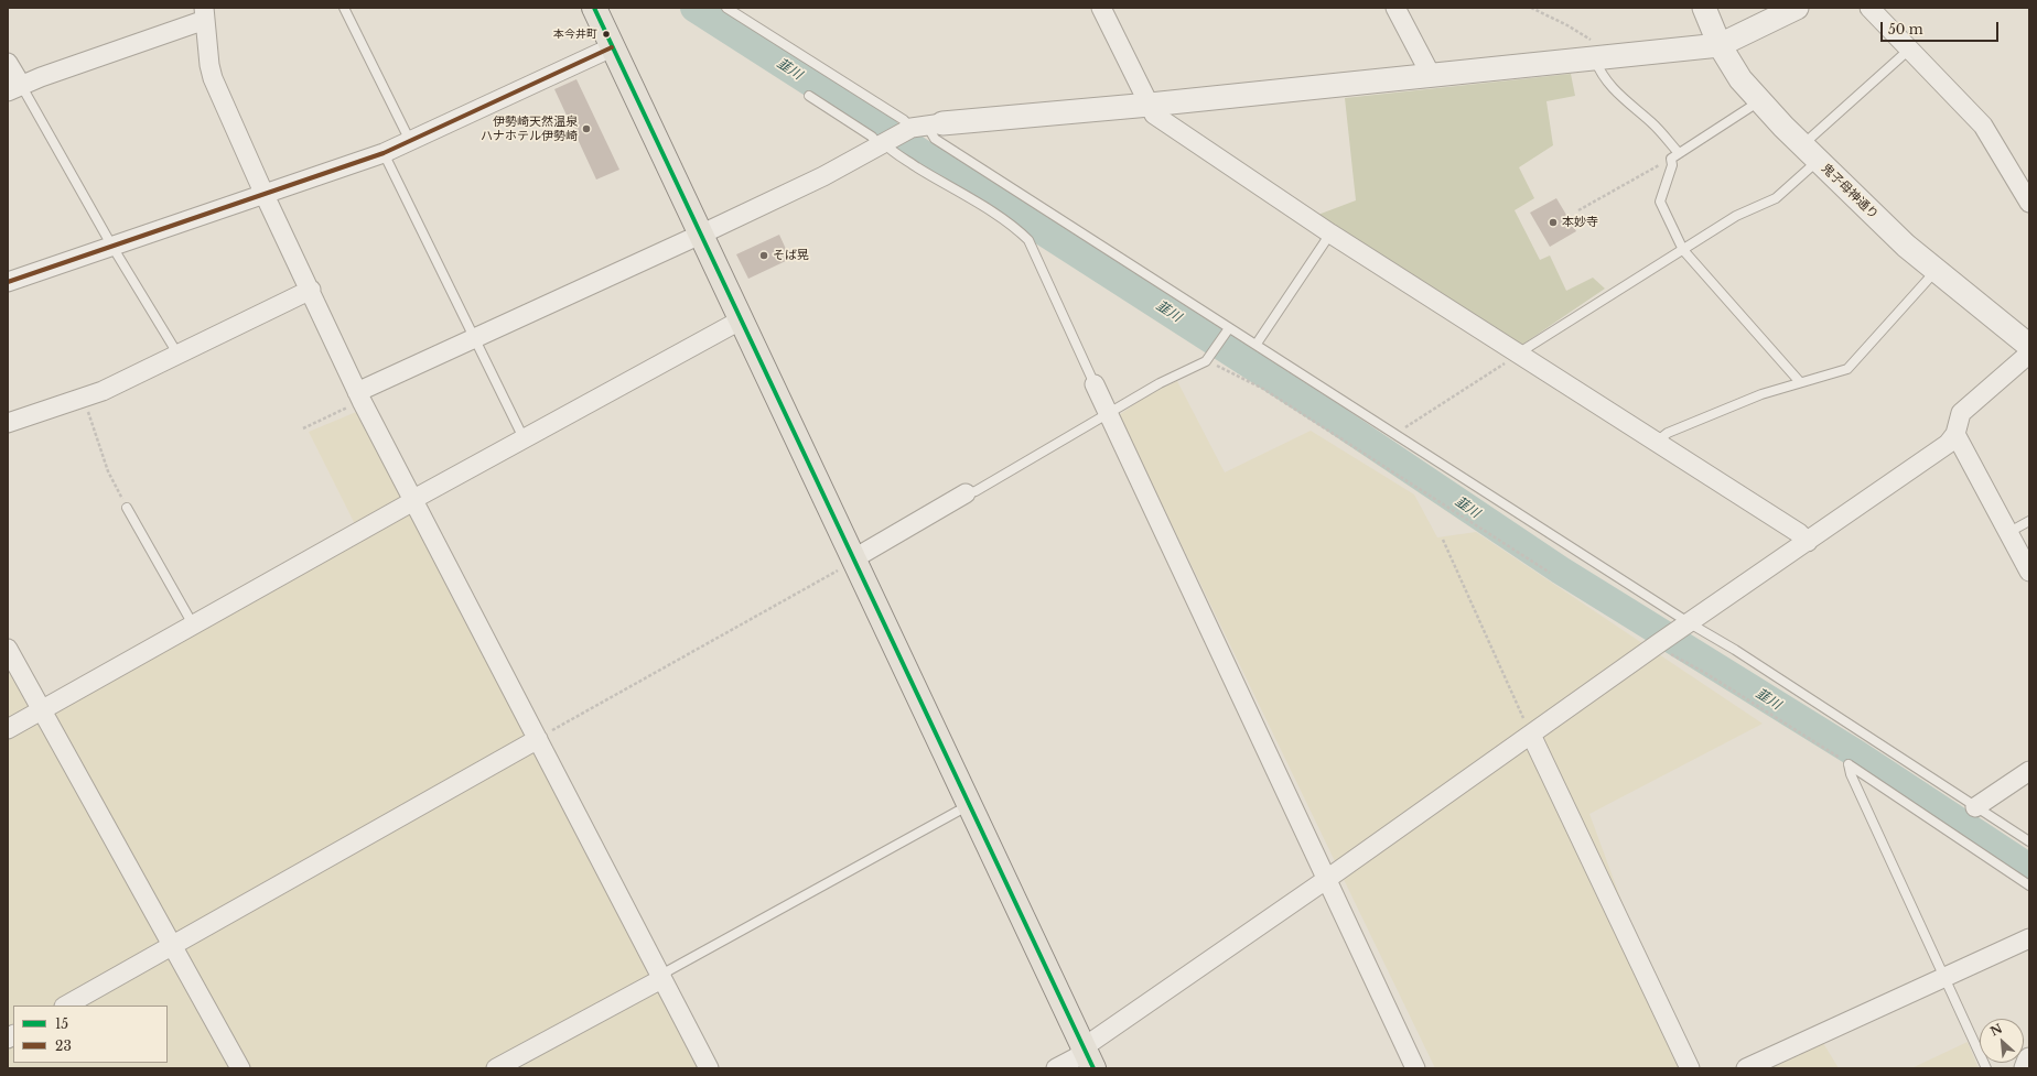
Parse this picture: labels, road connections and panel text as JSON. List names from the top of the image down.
{
  "streets": {
    "street": ["鬼子母神通り"]
  },
  "water": ["韮川"],
  "places": [
    "本今井町",
    "伊勢崎天然温泉 ハナホテル伊勢崎",
    "本妙寺",
    "そば晃"
  ],
  "lines": ["transit line 15", "transit line 23"],
  "legend": ["15", "23"],
  "scale_bar": "50 m",
  "north": "top left"
}
